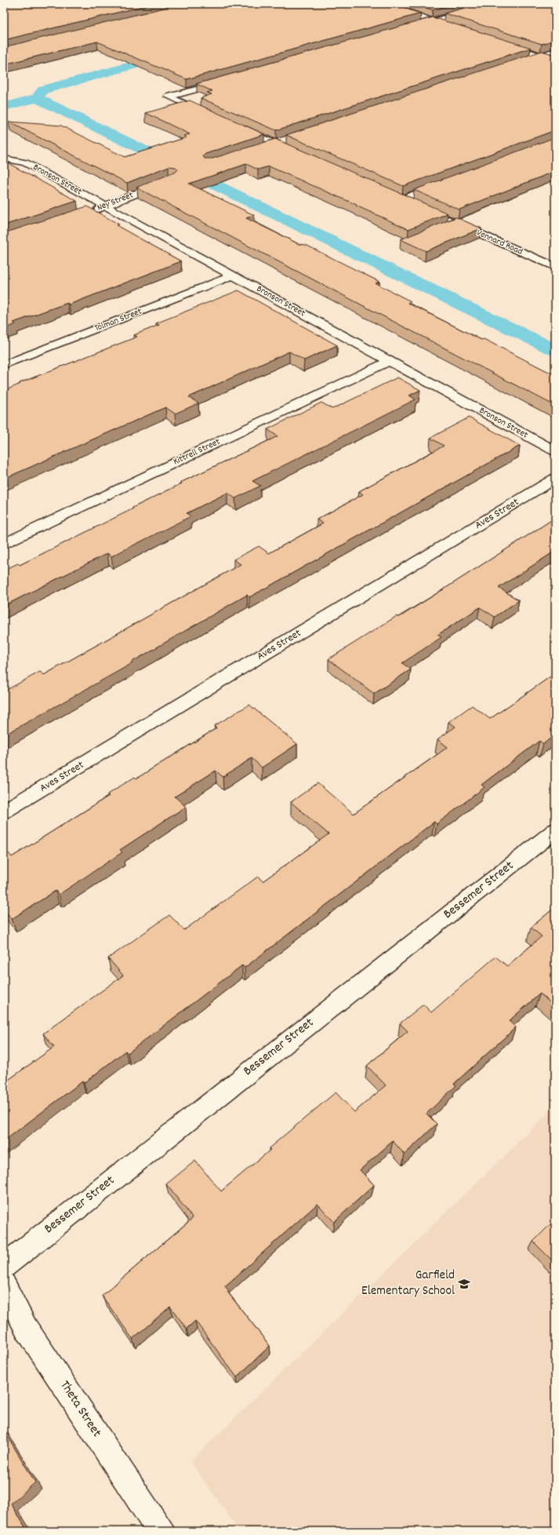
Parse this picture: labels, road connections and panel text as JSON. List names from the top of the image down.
{
  "streets": {
    "street": [
      "Bronson Street",
      "Ney Street",
      "Vennard Road",
      "Tolman Street",
      "Kittrell Street",
      "Aves Street",
      "Bessemer Street",
      "Theta Street"
    ]
  },
  "crossings": [
    ["Bronson Street", "Ney Street"],
    ["Bronson Street", "Tolman Street"],
    ["Bronson Street", "Kittrell Street"]
  ],
  "places": {
    "school or university": ["Garfield Elementary School"]
  }
}
